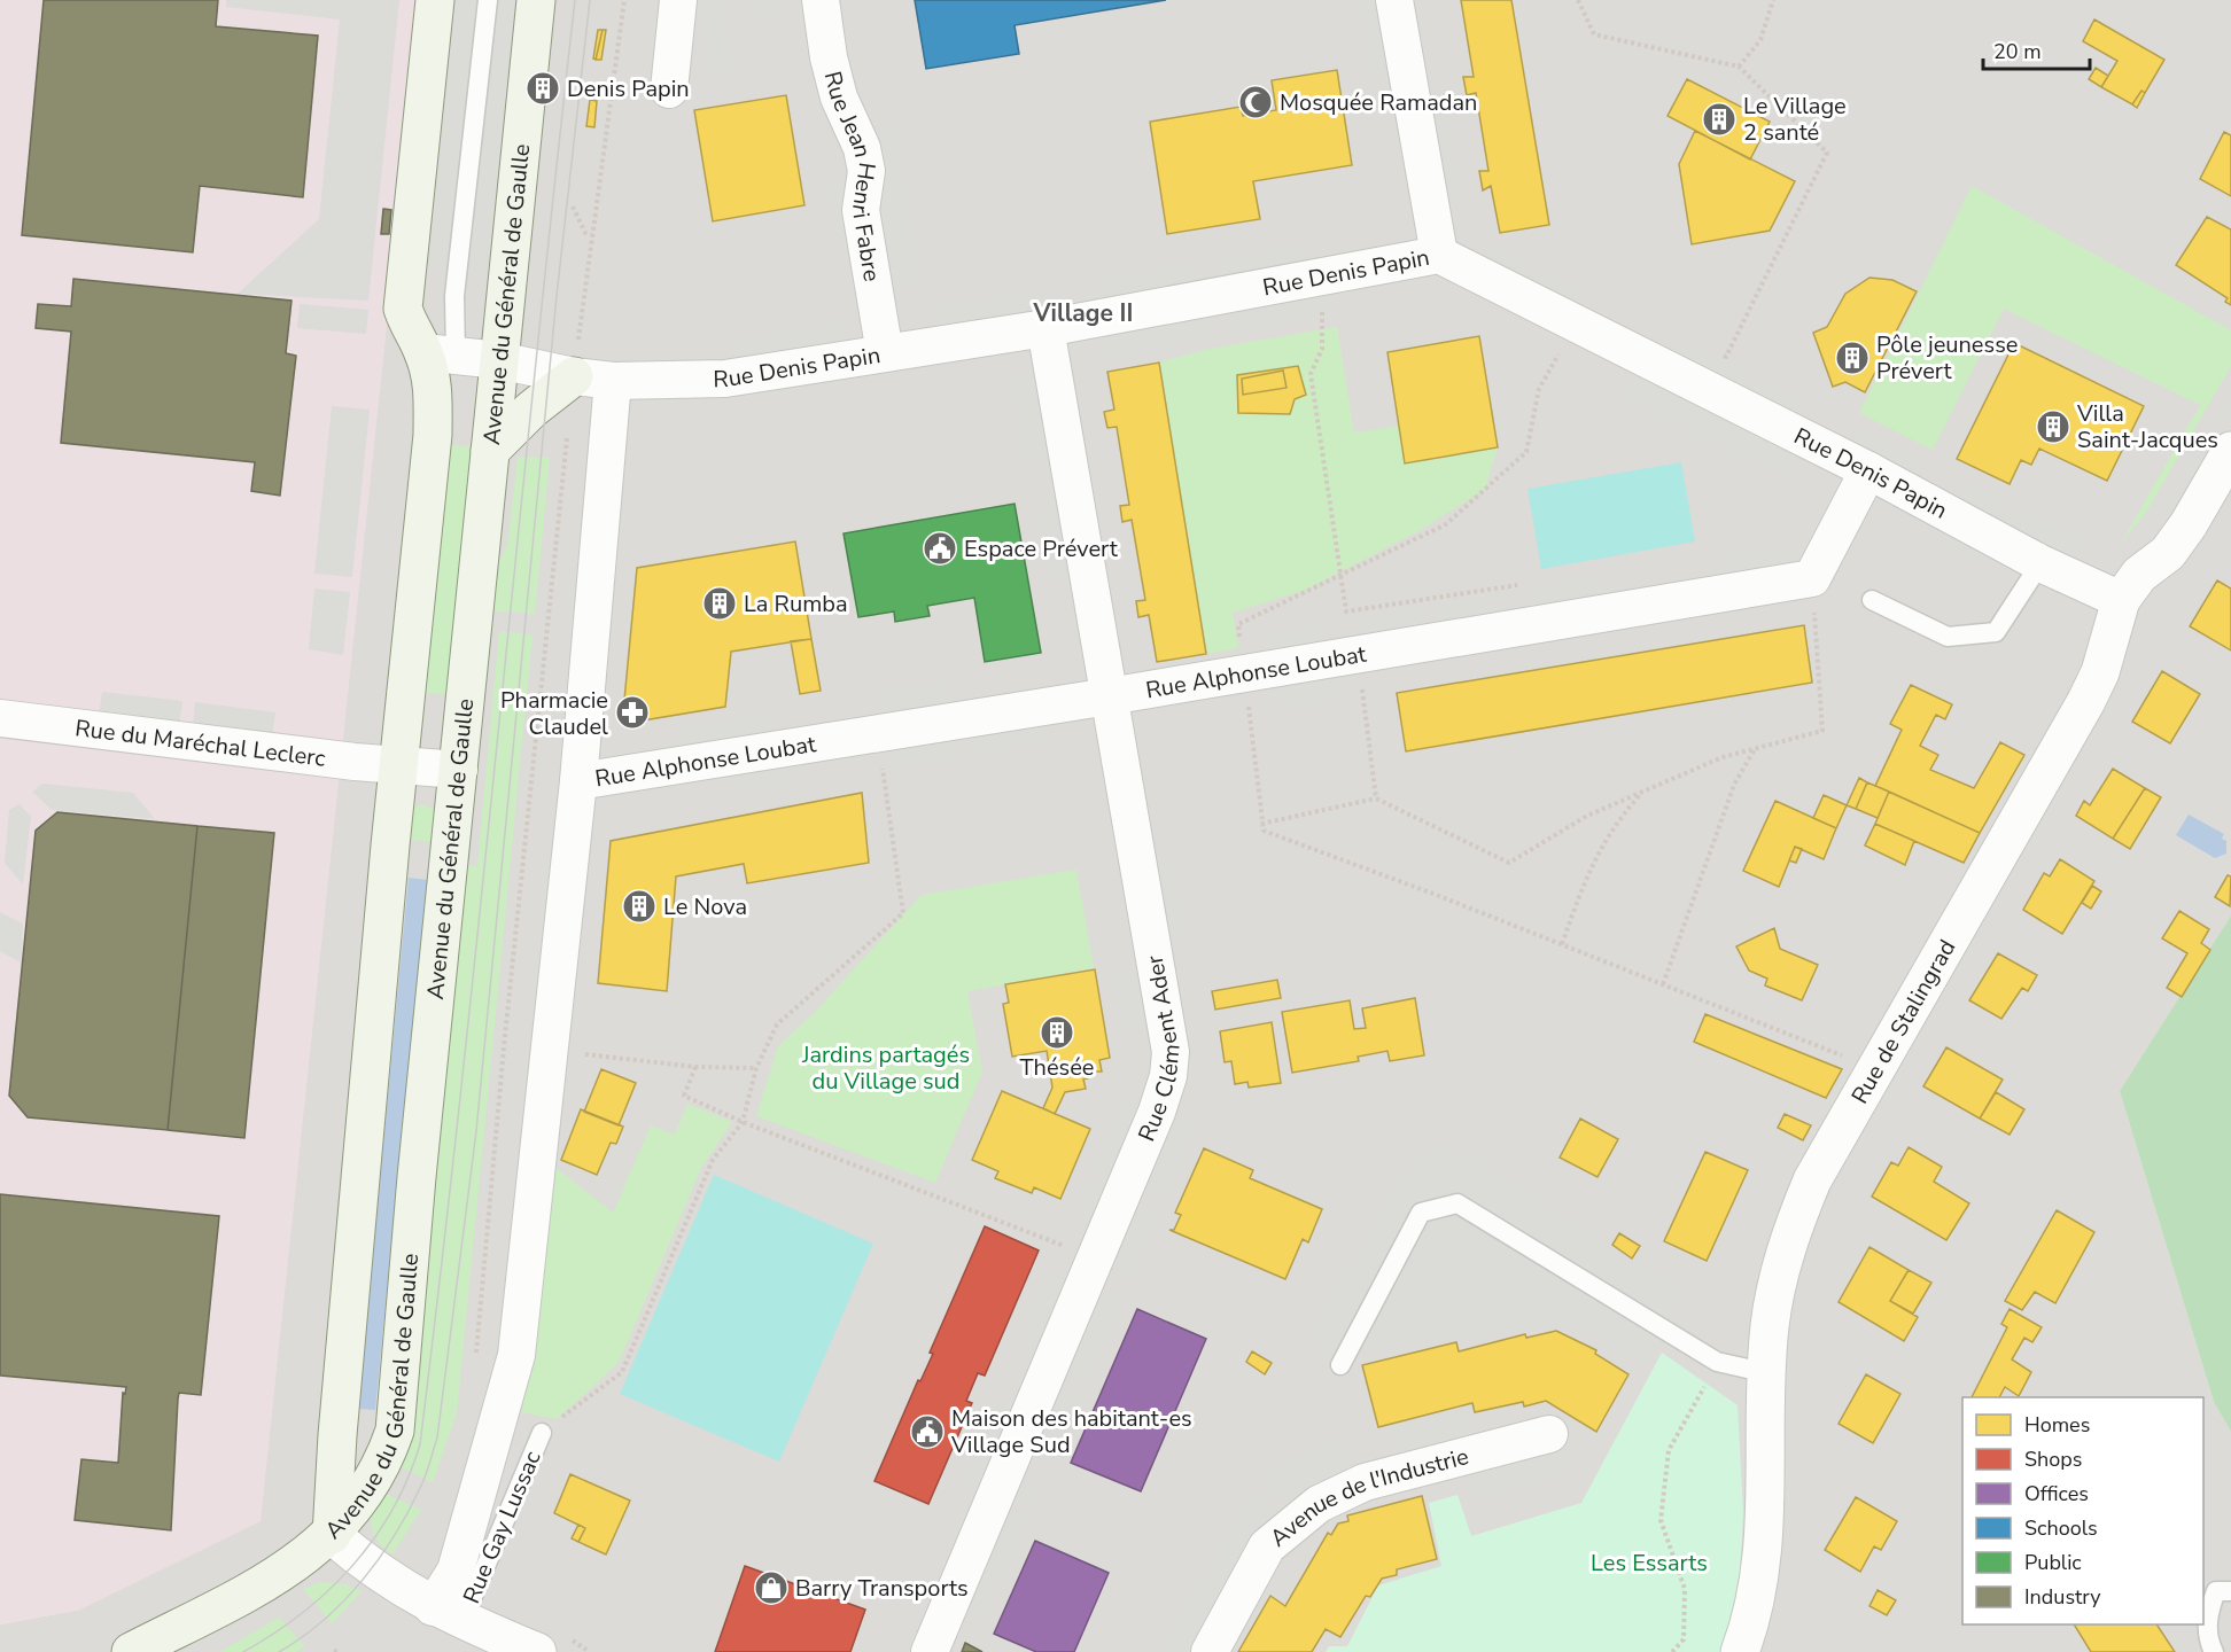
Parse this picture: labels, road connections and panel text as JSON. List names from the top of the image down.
{
  "streets": {
    "main road": ["Avenue du Général de Gaulle"],
    "street": [
      "Rue Jean Henri Fabre",
      "Rue Denis Papin",
      "Rue Alphonse Loubat",
      "Rue du Maréchal Leclerc",
      "Rue de Stalingrad",
      "Rue Clément Ader",
      "Avenue de l'Industrie"
    ],
    "lane": ["Rue Gay Lussac"]
  },
  "crossings": [
    ["Rue Jean Henri Fabre", "Rue Denis Papin"],
    ["Rue Denis Papin", "Avenue du Général de Gaulle"],
    ["Rue Denis Papin", "Rue de Stalingrad"],
    ["Rue Denis Papin", "Rue Clément Ader"],
    ["Avenue du Général de Gaulle", "Rue du Maréchal Leclerc"],
    ["Rue Alphonse Loubat", "Rue Clément Ader"]
  ],
  "districts": ["Village II"],
  "parks": ["Jardins partagés du Village sud", "Les Essarts"],
  "places": {
    "building": [
      "Denis Papin",
      "Le Village 2 santé",
      "Pôle jeunesse Prévert",
      "Villa Saint-Jacques",
      "La Rumba",
      "Le Nova",
      "Thésée"
    ],
    "mosque": ["Mosquée Ramadan"],
    "public building": ["Espace Prévert", "Maison des habitant-es Village Sud"],
    "pharmacy": ["Pharmacie Claudel"],
    "shop": ["Barry Transports"]
  },
  "legend": [
    "Homes",
    "Shops",
    "Offices",
    "Schools",
    "Public",
    "Industry"
  ],
  "scale_bar": "20 m"
}
